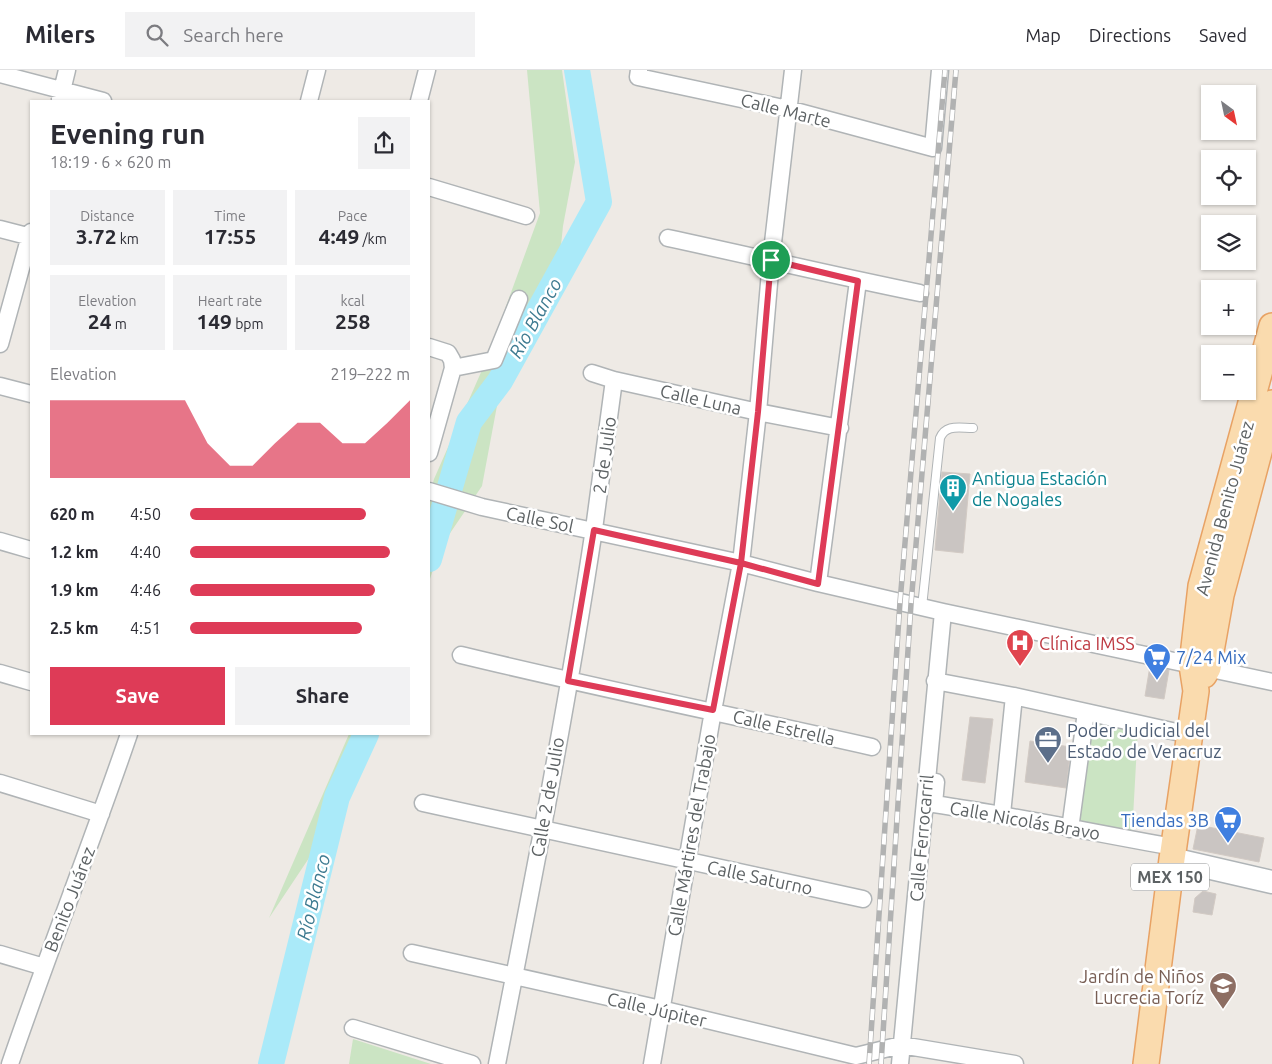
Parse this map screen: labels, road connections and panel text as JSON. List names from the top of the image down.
{
  "streets": {
    "main road": ["Avenida Benito Juárez", "MEX 150"],
    "street": [
      "Calle Marte",
      "Calle Luna",
      "2 de Julio",
      "Calle Sol",
      "Calle Estrella",
      "Calle 2 de Julio",
      "Calle Nicolás Bravo",
      "Calle Mártires del Trabajo",
      "Calle Ferrocarril",
      "Calle Saturno",
      "Benito Juárez",
      "Calle Júpiter"
    ]
  },
  "crossings": [
    ["Calle Marte", "Calle Mártires del Trabajo"],
    ["Calle Luna", "2 de Julio"],
    ["Calle Luna", "Calle Mártires del Trabajo"],
    ["2 de Julio", "Calle Sol"],
    ["2 de Julio", "Calle 2 de Julio"],
    ["Avenida Benito Juárez", "Calle Sol"],
    ["Avenida Benito Juárez", "Calle Nicolás Bravo"],
    ["Calle Sol", "Calle 2 de Julio"],
    ["Calle Sol", "Calle Mártires del Trabajo"],
    ["Calle Sol", "Calle Ferrocarril"],
    ["Calle Estrella", "Calle 2 de Julio"],
    ["Calle Estrella", "Calle Mártires del Trabajo"],
    ["Calle 2 de Julio", "Calle Saturno"],
    ["Calle 2 de Julio", "Calle Júpiter"],
    ["Calle Nicolás Bravo", "Calle Ferrocarril"],
    ["Calle Mártires del Trabajo", "Calle Saturno"],
    ["Calle Mártires del Trabajo", "Calle Júpiter"],
    ["Calle Ferrocarril", "Calle Júpiter"]
  ],
  "water": ["Río Blanco"],
  "places": {
    "building": ["Antigua Estación de Nogales"],
    "hospital": ["Clínica IMSS"],
    "supermarket": ["7/24 Mix", "Tiendas 3B"],
    "office": ["Poder Judicial del Estado de Veracruz"],
    "school or university": ["Jardín de Niños Lucrecia Toríz"]
  },
  "north": "bottom right",
  "page": {
    "header": "Milers",
    "search": "Search here",
    "nav": ["Map", "Directions", "Saved"],
    "map_buttons": ["+", "−"],
    "heading": ["Evening run", "18:19 · 6 × 620 m"],
    "stats": [
      ["Distance", "3.72 km"],
      ["Time", "17:55"],
      ["Pace", "4:49 /km"],
      ["Elevation", "24 m"],
      ["Heart rate", "149 bpm"],
      ["kcal", "258"]
    ],
    "chart": ["Elevation", "219–222 m"],
    "list": [
      {
        "name": "620 m",
        "note": "4:50"
      },
      {
        "name": "1.2 km",
        "note": "4:40"
      },
      {
        "name": "1.9 km",
        "note": "4:46"
      },
      {
        "name": "2.5 km",
        "note": "4:51"
      }
    ],
    "buttons": ["Save", "Share"]
  }
}
